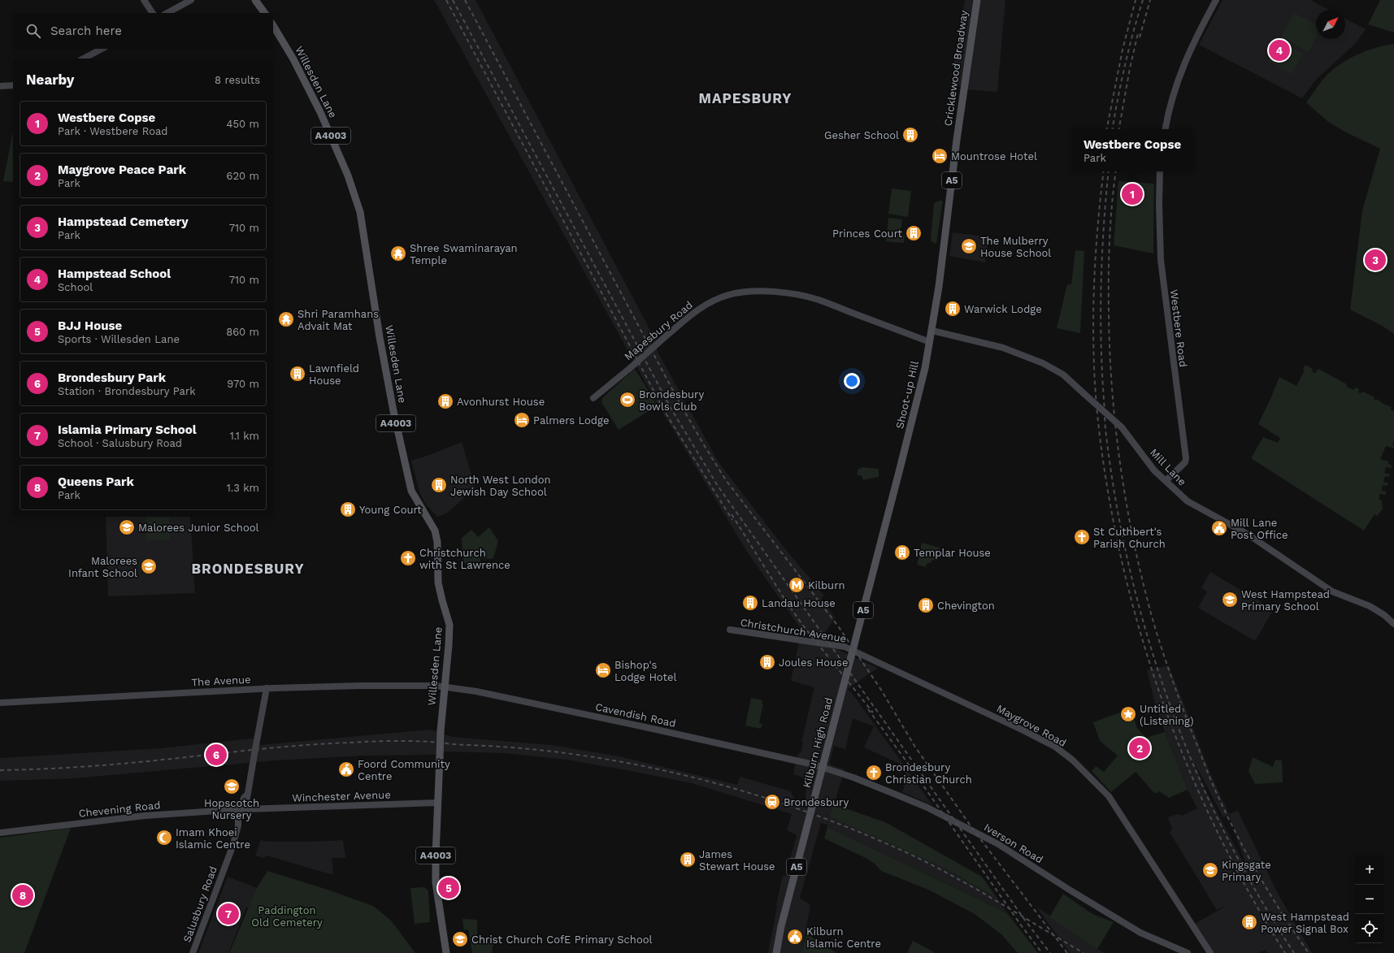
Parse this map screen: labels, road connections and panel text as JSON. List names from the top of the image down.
{
  "streets": {
    "main road": [
      "Cricklewood Broadway",
      "Willesden Lane",
      "A4003",
      "A5",
      "Shoot-up Hill",
      "Kilburn High Road"
    ],
    "street": [
      "Westbere Road",
      "Mapesbury Road",
      "Mill Lane",
      "Christchurch Avenue",
      "The Avenue",
      "Cavendish Road",
      "Maygrove Road",
      "Winchester Avenue",
      "Chevening Road",
      "Iverson Road",
      "Salusbury Road"
    ]
  },
  "crossings": [
    ["Cricklewood Broadway", "Shoot-up Hill"],
    ["Willesden Lane", "The Avenue"],
    ["Willesden Lane", "Cavendish Road"],
    ["Willesden Lane", "Winchester Avenue"],
    ["Westbere Road", "Mill Lane"],
    ["Mapesbury Road", "Shoot-up Hill"],
    ["Shoot-up Hill", "Mill Lane"],
    ["Shoot-up Hill", "Christchurch Avenue"],
    ["Shoot-up Hill", "Maygrove Road"],
    ["Shoot-up Hill", "Kilburn High Road"],
    ["Christchurch Avenue", "Maygrove Road"],
    ["Christchurch Avenue", "Kilburn High Road"],
    ["The Avenue", "Cavendish Road"],
    ["The Avenue", "Salusbury Road"],
    ["Cavendish Road", "Kilburn High Road"],
    ["Cavendish Road", "Iverson Road"],
    ["Maygrove Road", "Kilburn High Road"],
    ["Kilburn High Road", "Iverson Road"],
    ["Winchester Avenue", "Chevening Road"],
    ["Winchester Avenue", "Salusbury Road"],
    ["Chevening Road", "Salusbury Road"]
  ],
  "districts": ["MAPESBURY", "BRONDESBURY"],
  "parks": ["Paddington Old Cemetery"],
  "places": {
    "building": [
      "Gesher School",
      "Princes Court",
      "Warwick Lodge",
      "Lawnfield House",
      "Avonhurst House",
      "North West London Jewish Day School",
      "Young Court",
      "Templar House",
      "Landau House",
      "Chevington",
      "Joules House",
      "James Stewart House",
      "West Hampstead Power Signal Box"
    ],
    "hotel": ["Mountrose Hotel", "Palmers Lodge", "Bishop's Lodge Hotel"],
    "school or university": [
      "The Mulberry House School",
      "Malorees Junior School",
      "Malorees Infant School",
      "West Hampstead Primary School",
      "Hopscotch Nursery",
      "Kingsgate Primary",
      "Christ Church CofE Primary School"
    ],
    "temple": ["Shree Swaminarayan Temple", "Shri Paramhans Advait Mat"],
    "sports": ["Brondesbury Bowls Club"],
    "public building": ["Mill Lane Post Office", "Foord Community Centre", "Kilburn Islamic Centre"],
    "church": ["St Cuthbert's Parish Church", "Christchurch with St Lawrence", "Brondesbury Christian Church"],
    "metro station": ["Kilburn"],
    "place": ["Untitled (Listening)"],
    "station": ["Brondesbury"],
    "mosque": ["Imam Khoei Islamic Centre"]
  },
  "north": "top right",
  "page": {
    "search": "Search here",
    "pins": [
      "4",
      "1",
      "3",
      "2",
      "6",
      "5",
      "8",
      "7"
    ],
    "heading": ["Nearby", "8 results"],
    "list": [
      {
        "mark": "1",
        "name": "Westbere Copse",
        "note": "Park · Westbere Road",
        "value": "450 m"
      },
      {
        "mark": "2",
        "name": "Maygrove Peace Park",
        "note": "Park",
        "value": "620 m"
      },
      {
        "mark": "3",
        "name": "Hampstead Cemetery",
        "note": "Park",
        "value": "710 m"
      },
      {
        "mark": "4",
        "name": "Hampstead School",
        "note": "School",
        "value": "710 m"
      },
      {
        "mark": "5",
        "name": "BJJ House",
        "note": "Sports · Willesden Lane",
        "value": "860 m"
      },
      {
        "mark": "6",
        "name": "Brondesbury Park",
        "note": "Station · Brondesbury Park",
        "value": "970 m"
      },
      {
        "mark": "7",
        "name": "Islamia Primary School",
        "note": "School · Salusbury Road",
        "value": "1.1 km"
      },
      {
        "mark": "8",
        "name": "Queens Park",
        "note": "Park",
        "value": "1.3 km"
      }
    ],
    "popup": ["Westbere Copse", "Park"],
    "map_buttons": ["+", "−"]
  }
}
